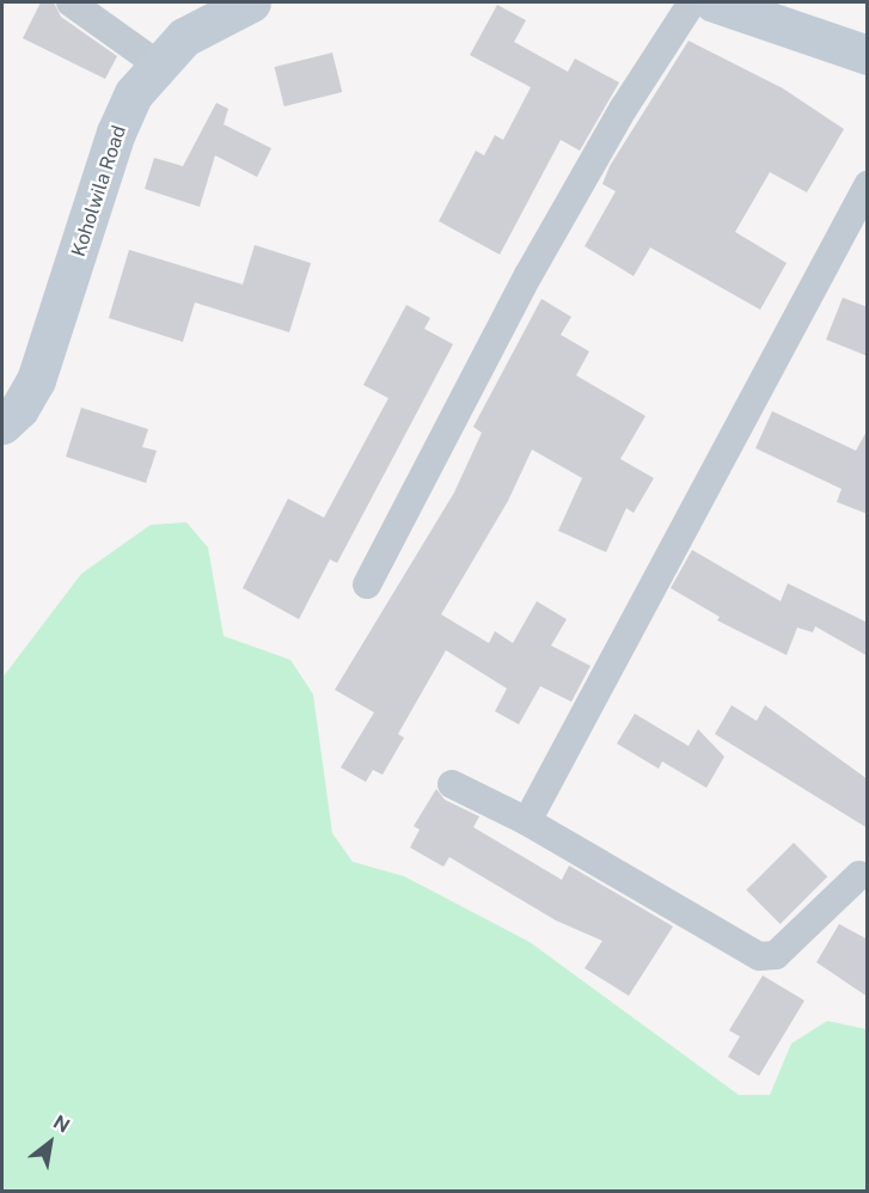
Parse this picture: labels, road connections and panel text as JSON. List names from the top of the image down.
{
  "streets": {
    "street": ["Koholwila Road"]
  },
  "north": "top right"
}
